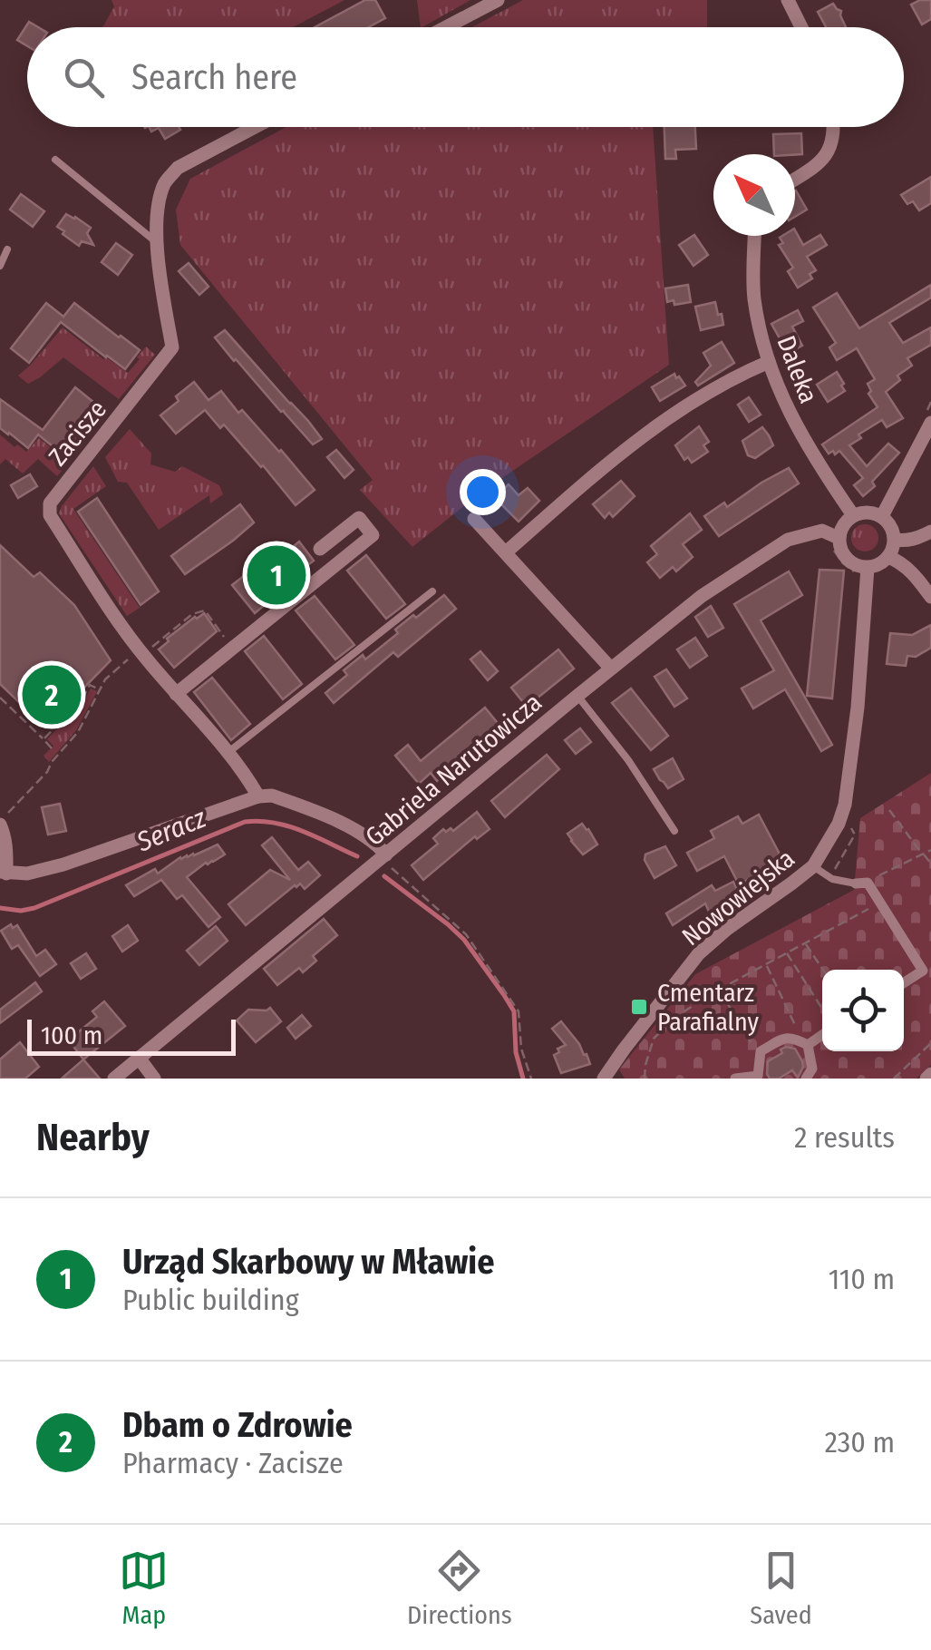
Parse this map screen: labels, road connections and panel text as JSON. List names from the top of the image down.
{
  "streets": {
    "street": [
      "Daleka",
      "Zacisze",
      "Gabriela Narutowicza",
      "Nowowiejska"
    ]
  },
  "crossings": [
    ["Daleka", "Gabriela Narutowicza"],
    ["Daleka", "Nowowiejska"],
    ["Gabriela Narutowicza", "Nowowiejska"]
  ],
  "water": ["Seracz"],
  "places": {
    "transit": ["Cmentarz Parafialny"]
  },
  "scale_bar": "100 m",
  "north": "top left",
  "page": {
    "search": "Search here",
    "pins": ["1", "2"],
    "scale": "100 m",
    "heading": ["Nearby", "2 results"],
    "list": [
      {
        "mark": "1",
        "name": "Urząd Skarbowy w Mławie",
        "note": "Public building",
        "value": "110 m"
      },
      {
        "mark": "2",
        "name": "Dbam o Zdrowie",
        "note": "Pharmacy · Zacisze",
        "value": "230 m"
      }
    ],
    "nav": ["Map", "Directions", "Saved"]
  }
}
